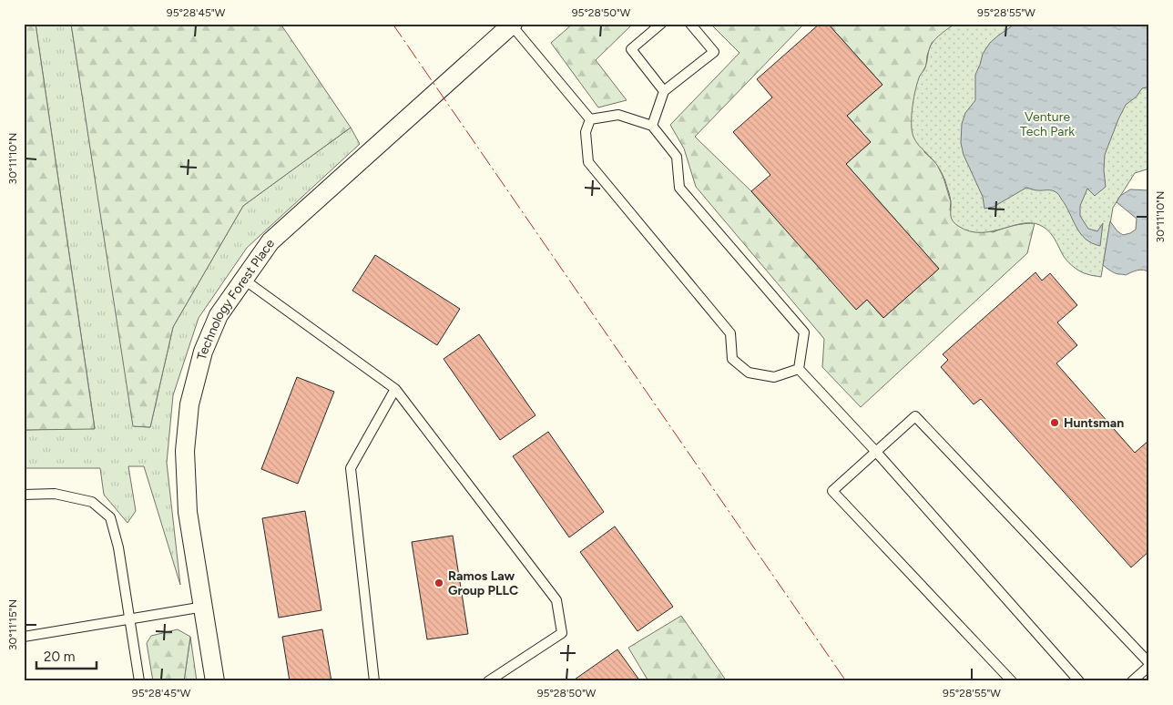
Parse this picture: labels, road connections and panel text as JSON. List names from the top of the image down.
{
  "streets": {
    "street": ["Technology Forest Place"]
  },
  "parks": ["Venture Tech Park"],
  "places": ["Huntsman", "Ramos Law Group PLLC"],
  "scale_bar": "20 m",
  "coordinates": [
    "95°28'45\"W",
    "95°28'50\"W",
    "95°28'55\"W",
    "30°11'10\"N",
    "30°11'15\"N"
  ]
}
